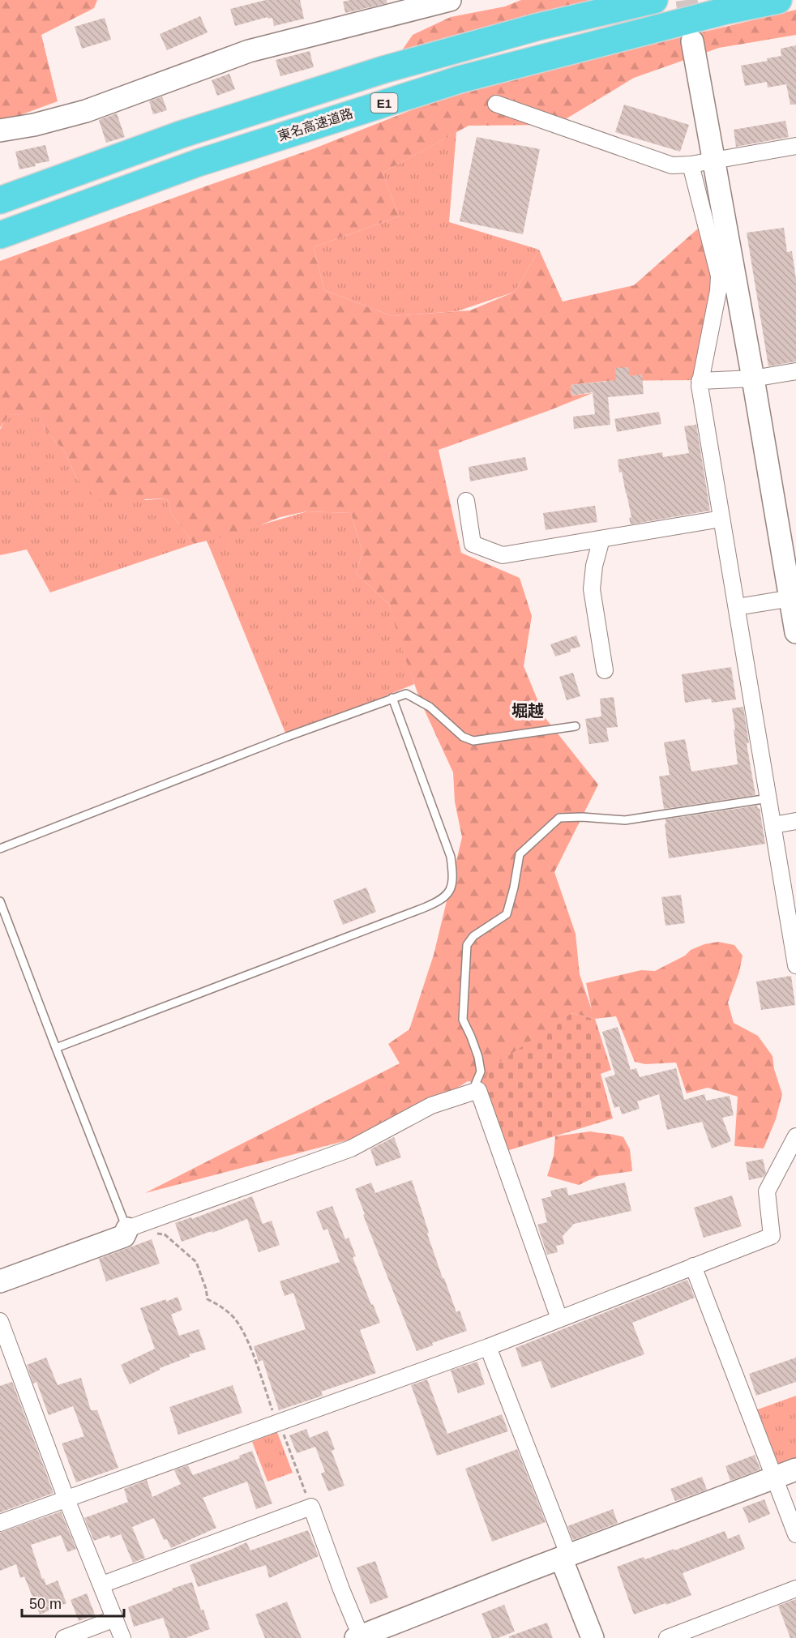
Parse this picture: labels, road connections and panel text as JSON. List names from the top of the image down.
{
  "streets": {
    "highway": ["E1", "東名高速道路"]
  },
  "districts": ["堀越"],
  "scale_bar": "50 m"
}
